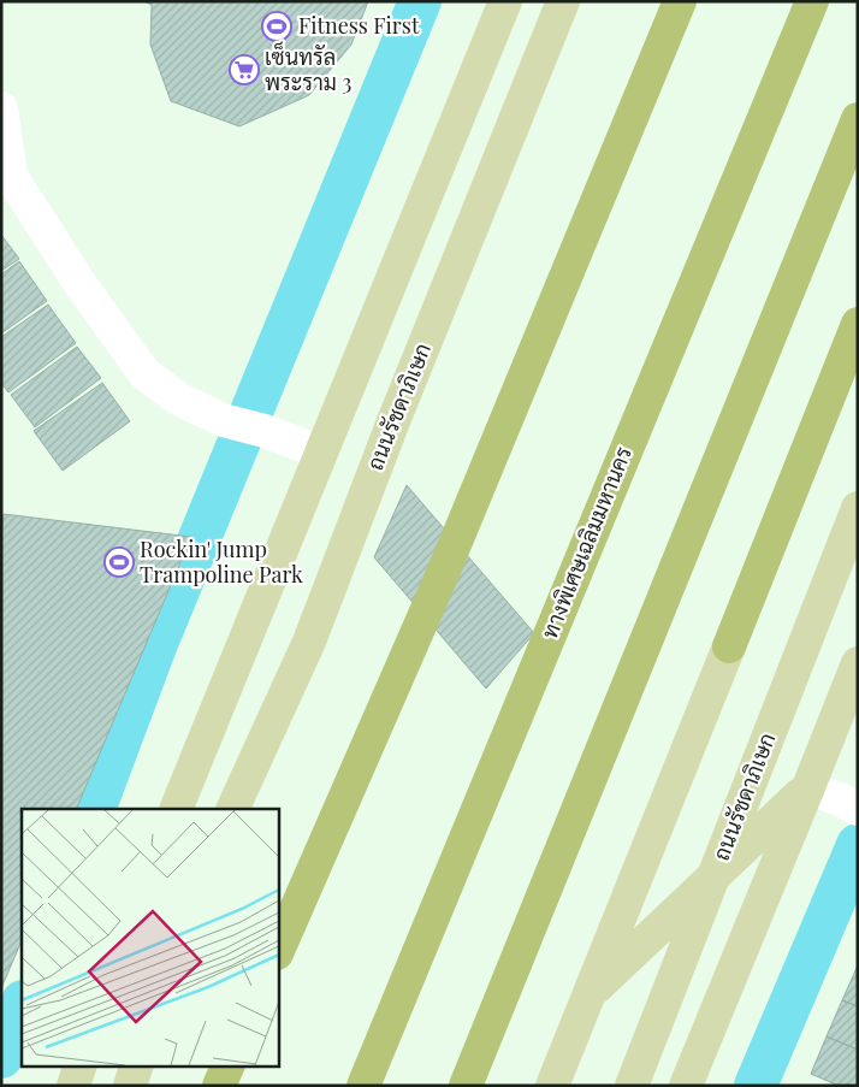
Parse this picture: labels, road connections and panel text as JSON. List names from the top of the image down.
{
  "streets": {
    "highway": ["ทางพิเศษเฉลิมมหานคร"],
    "main road": ["ถนนรัชดาภิเษก"]
  },
  "places": {
    "sports": ["Fitness First", "Rockin' Jump Trampoline Park"],
    "supermarket": ["เซ็นทรัล พระราม 3"]
  }
}
